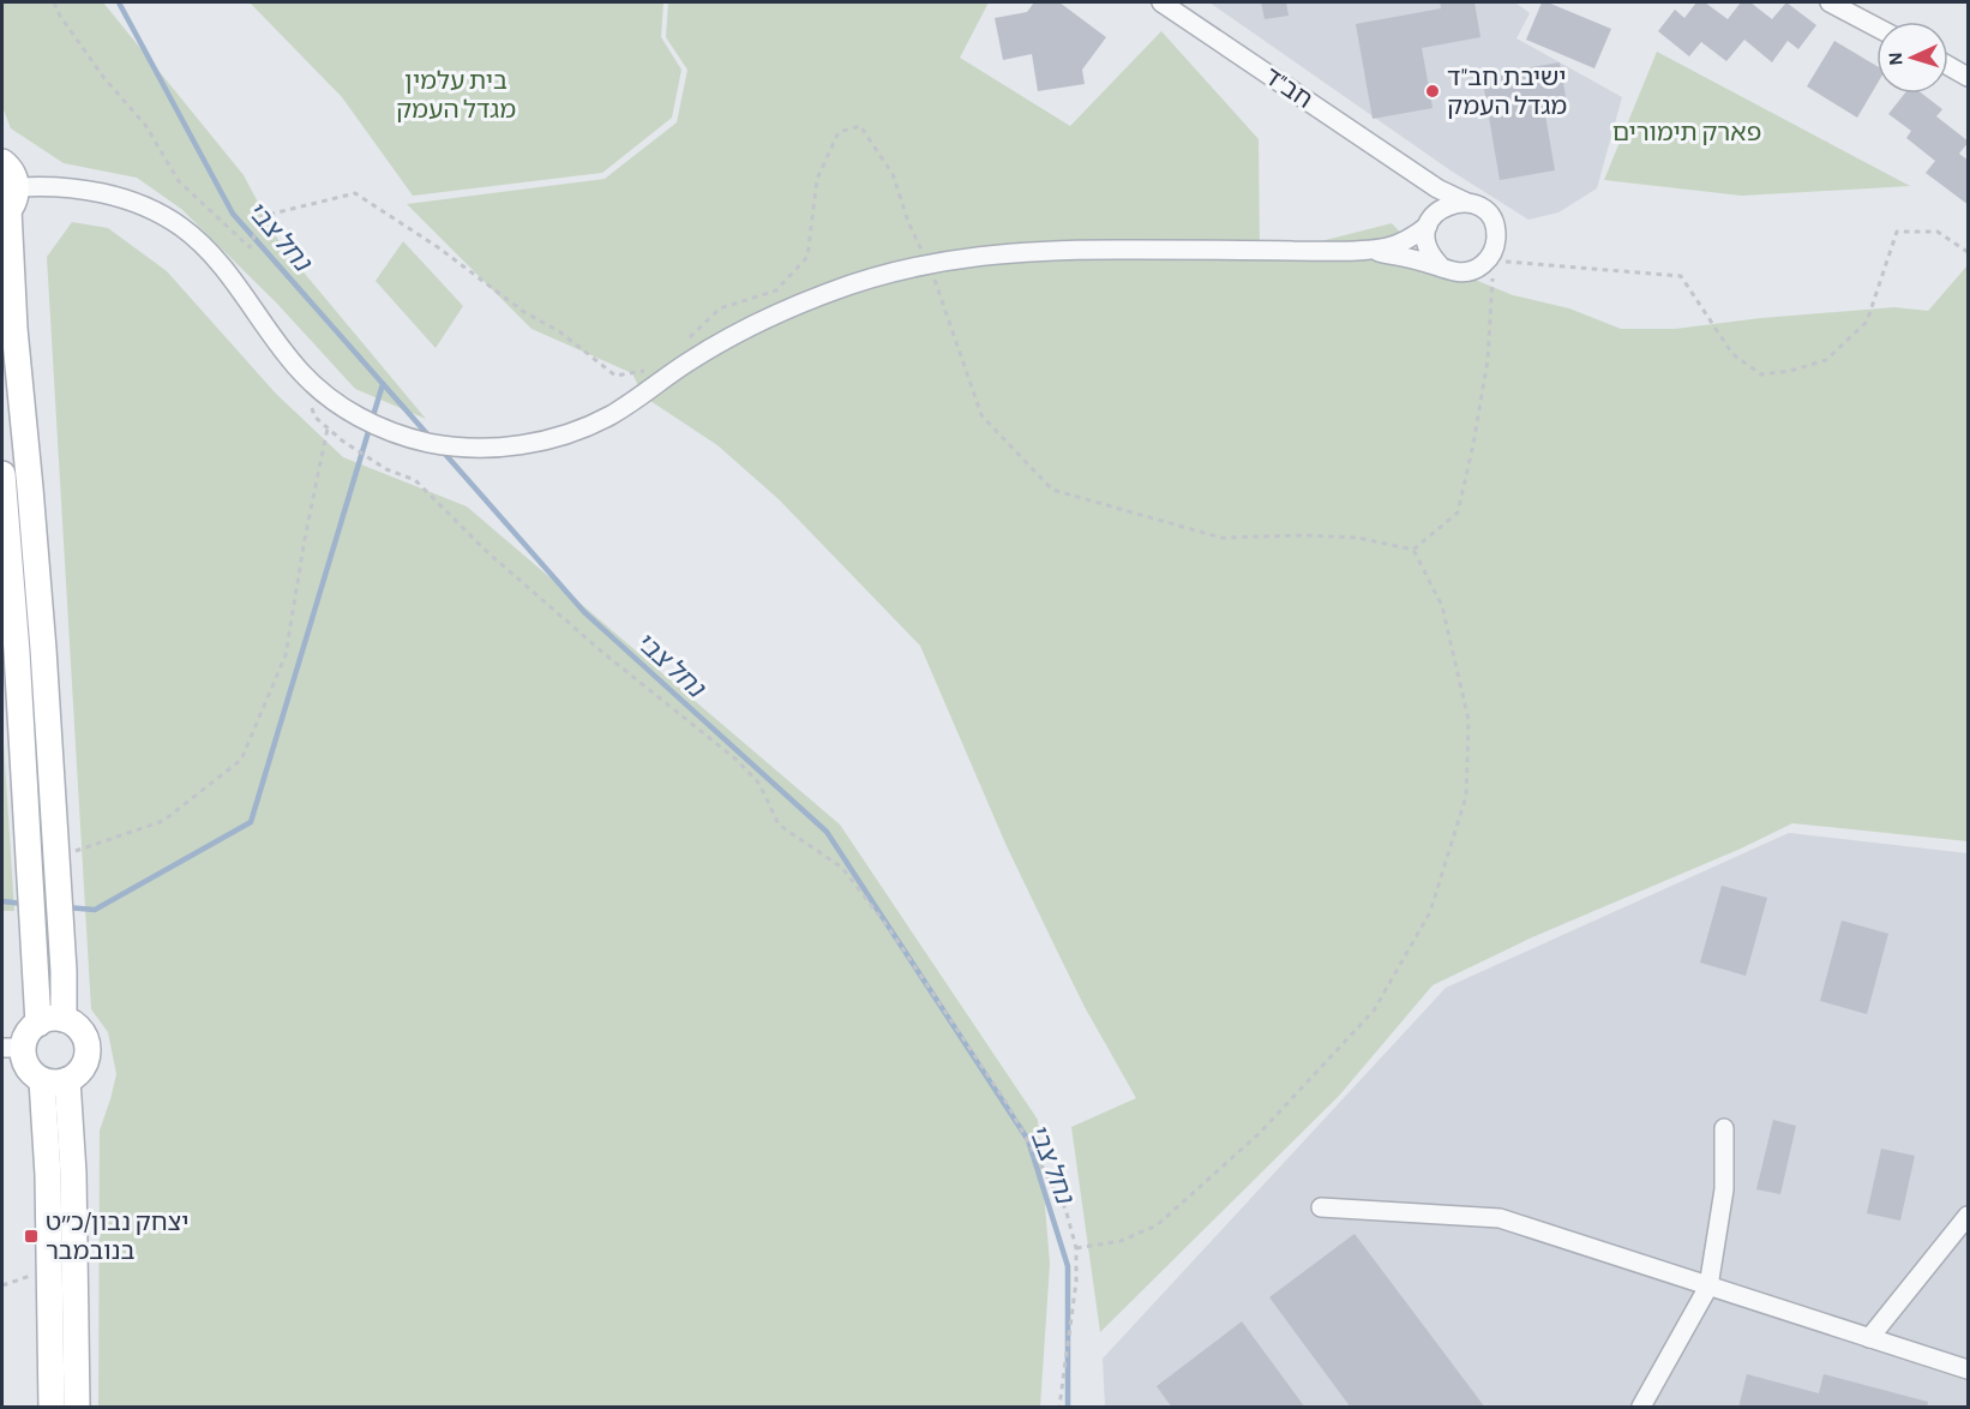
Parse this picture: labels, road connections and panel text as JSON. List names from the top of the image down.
{
  "streets": {
    "street": ["חב\"ד"]
  },
  "water": ["נחל צבי"],
  "parks": ["בית עלמין מגדל העמק", "פארק תימורים"],
  "places": {
    "other": ["ישיבת חב\"ד מגדל העמק"],
    "transit": ["יצחק נבון/כ״ט בנובמבר"]
  },
  "north": "left"
}
